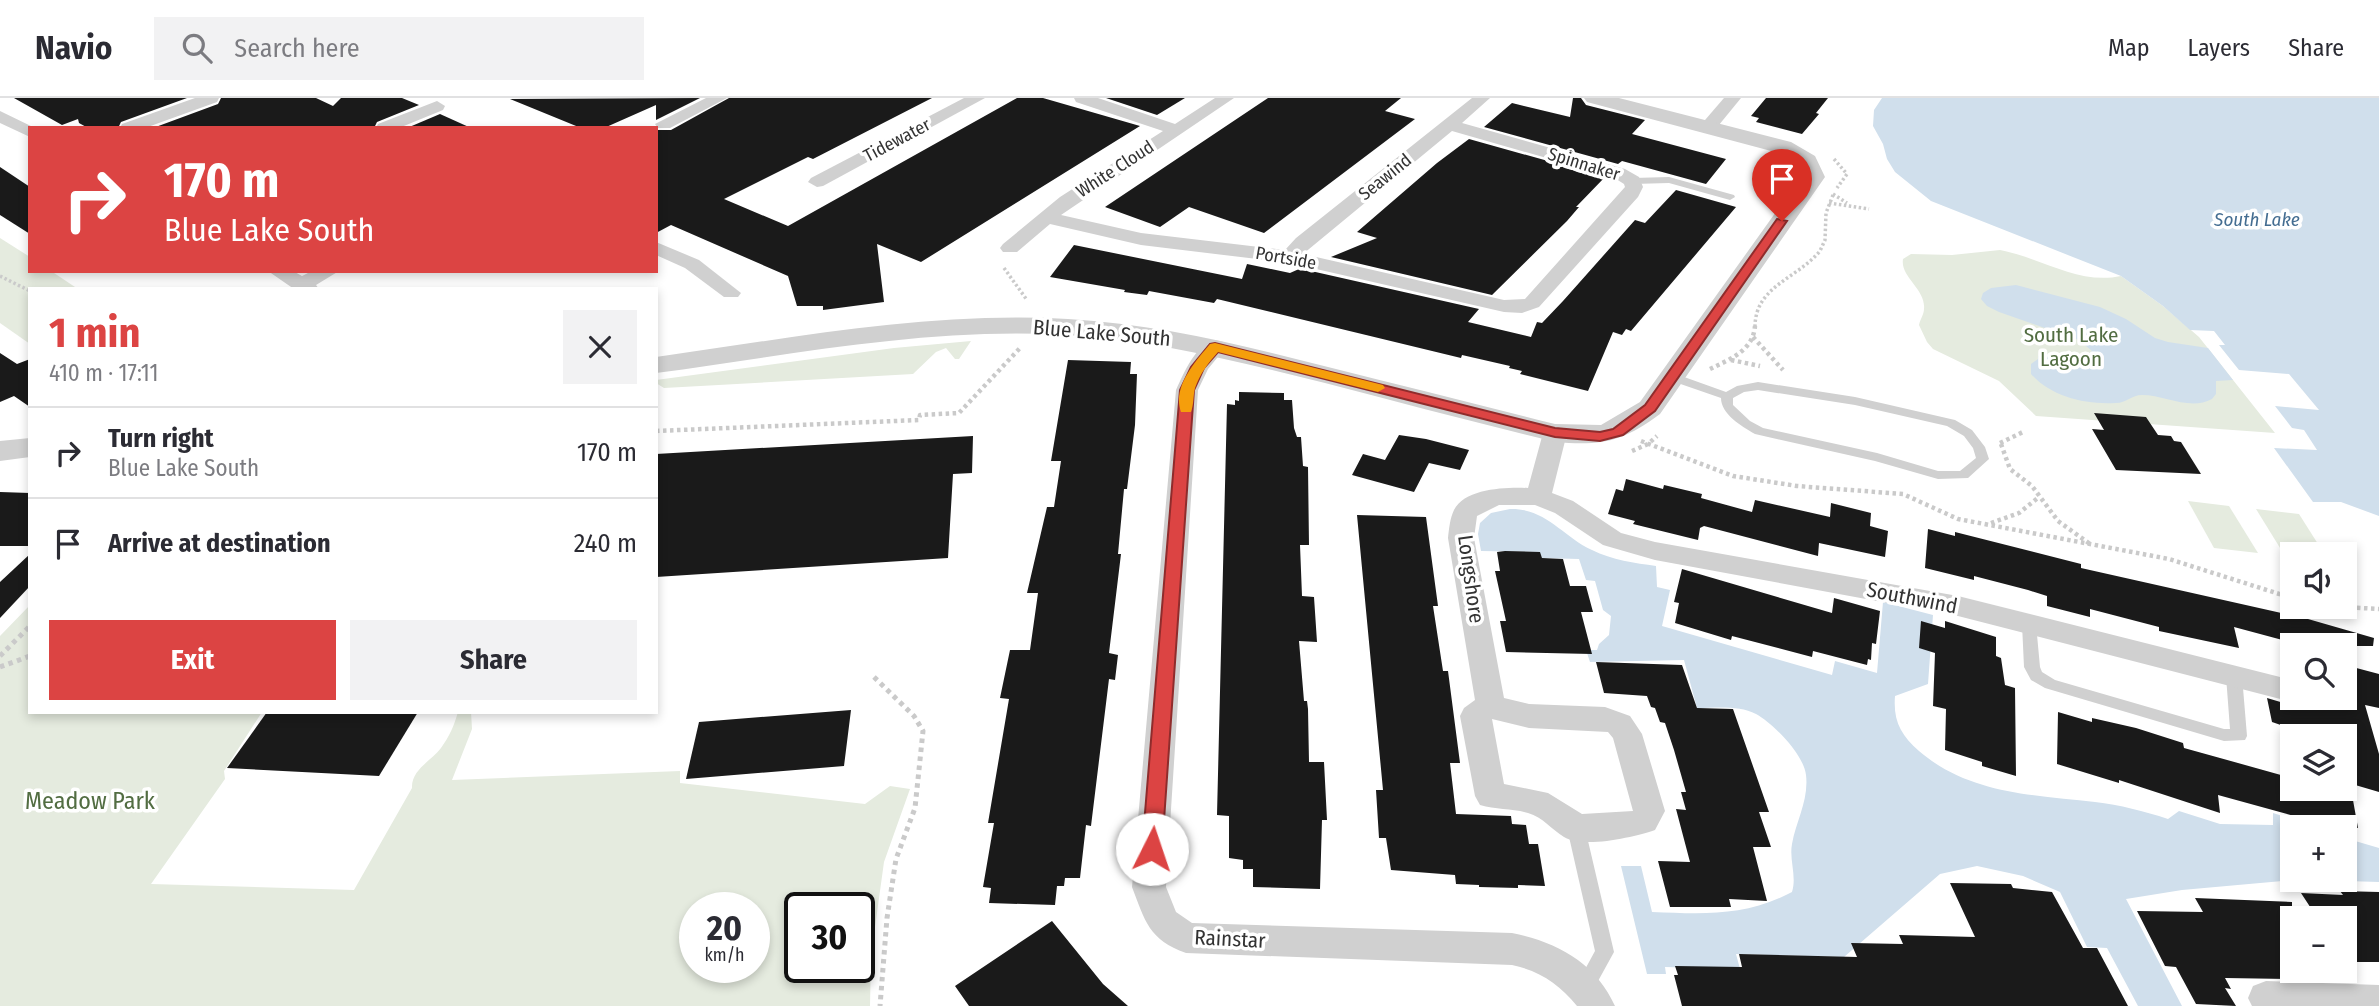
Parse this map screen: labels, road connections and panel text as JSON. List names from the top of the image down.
{
  "streets": {
    "street": [
      "Tidewater",
      "Spinnaker",
      "White Cloud",
      "Seawind",
      "Portside",
      "Blue Lake South",
      "Longshore",
      "Southwind",
      "Rainstar"
    ]
  },
  "crossings": [
    ["Spinnaker", "Seawind"],
    ["Spinnaker", "Portside"],
    ["White Cloud", "Portside"],
    ["Seawind", "Portside"],
    ["Blue Lake South", "Rainstar"],
    ["Longshore", "Southwind"]
  ],
  "water": ["South Lake"],
  "parks": ["South Lake Lagoon", "Meadow Park"],
  "page": {
    "header": "Navio",
    "search": "Search here",
    "nav": ["Map", "Layers", "Share"],
    "turn": ["170 m", "Blue Lake South"],
    "heading": ["1 min", "410 m · 17:11"],
    "list": [
      {
        "name": "Turn right",
        "note": "Blue Lake South",
        "value": "170 m"
      },
      {
        "name": "Arrive at destination",
        "value": "240 m"
      }
    ],
    "map_buttons": ["+", "−"],
    "buttons": ["Exit", "Share"],
    "speed": "20 km/h",
    "limit": "30"
  }
}
